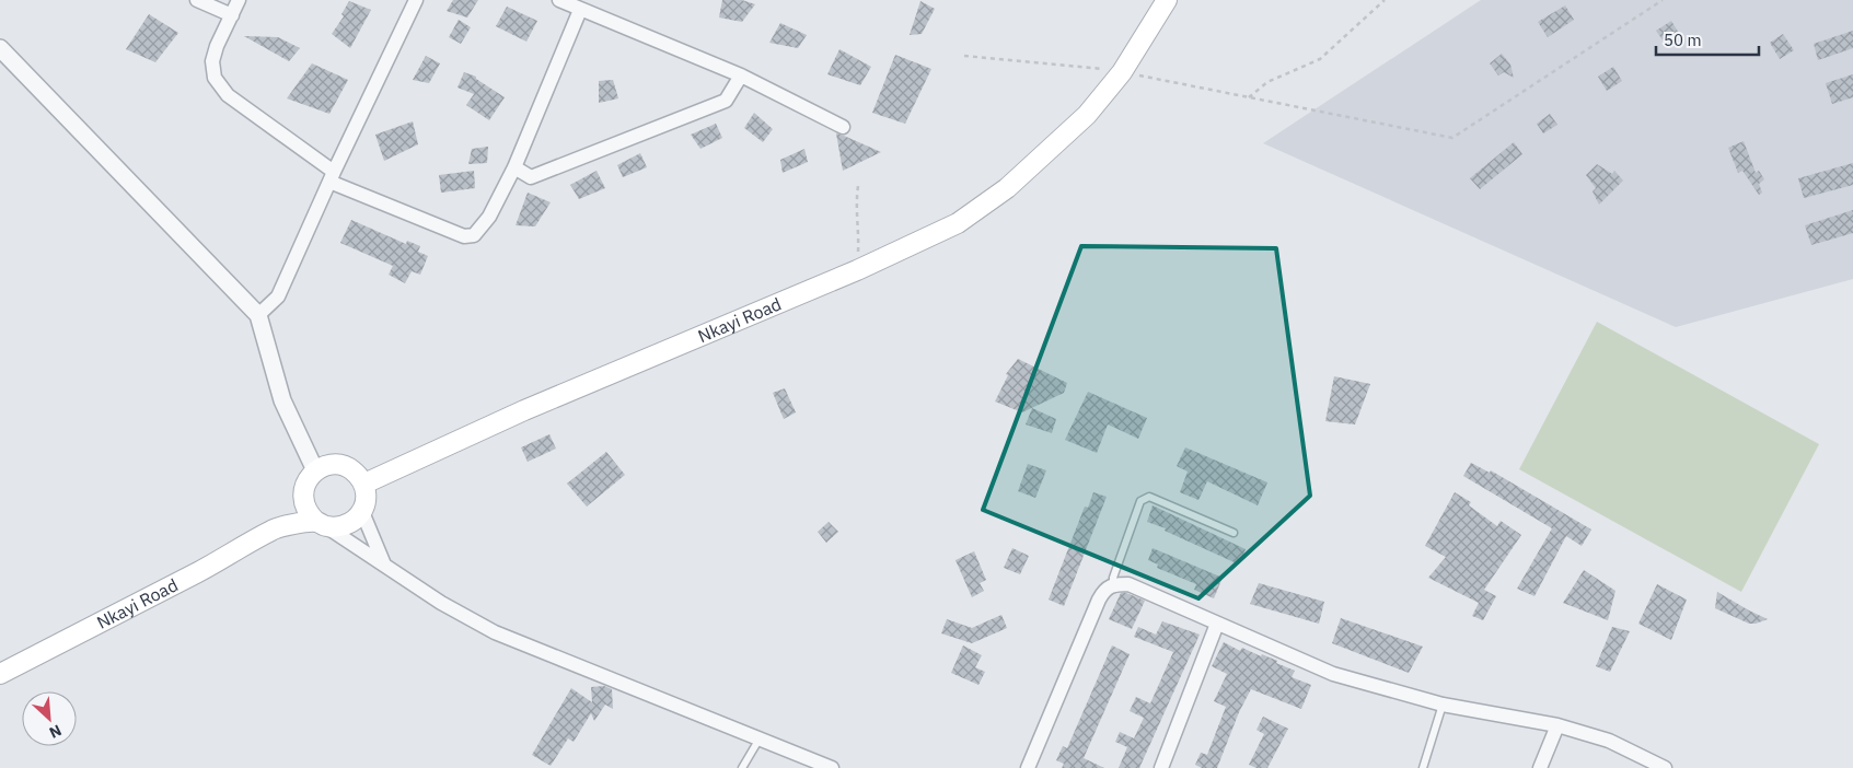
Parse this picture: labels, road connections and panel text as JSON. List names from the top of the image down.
{
  "streets": {
    "main road": ["Nkayi Road"]
  },
  "scale_bar": "50 m",
  "north": "bottom right"
}
